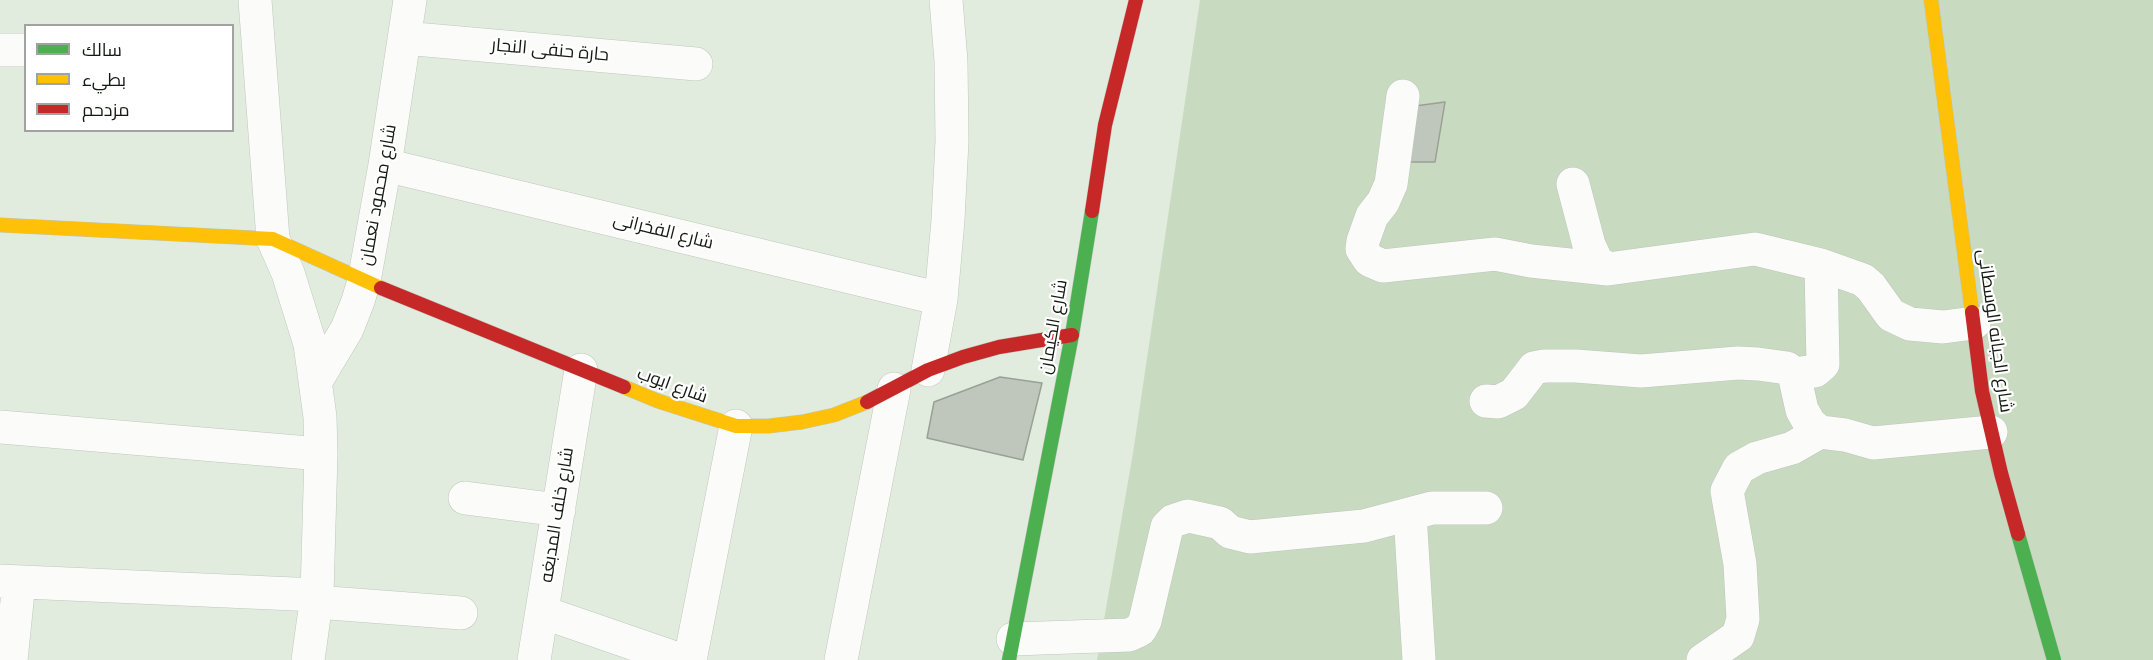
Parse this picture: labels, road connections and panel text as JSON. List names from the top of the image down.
{
  "streets": {
    "street": [
      "حارة حنفى النجار",
      "شارع محمود نعمان",
      "شارع الفخرانى",
      "شارع الكيمان",
      "شارع الجبانه الوسطانى",
      "شارع ايوب",
      "شارع خلف المدبغه"
    ]
  },
  "crossings": [
    ["حارة حنفى النجار", "شارع محمود نعمان"],
    ["شارع محمود نعمان", "شارع الفخرانى"],
    ["شارع محمود نعمان", "شارع ايوب"],
    ["شارع الكيمان", "شارع ايوب"],
    ["شارع ايوب", "شارع خلف المدبغه"]
  ],
  "legend": ["سالك", "بطيء", "مزدحم"]
}
